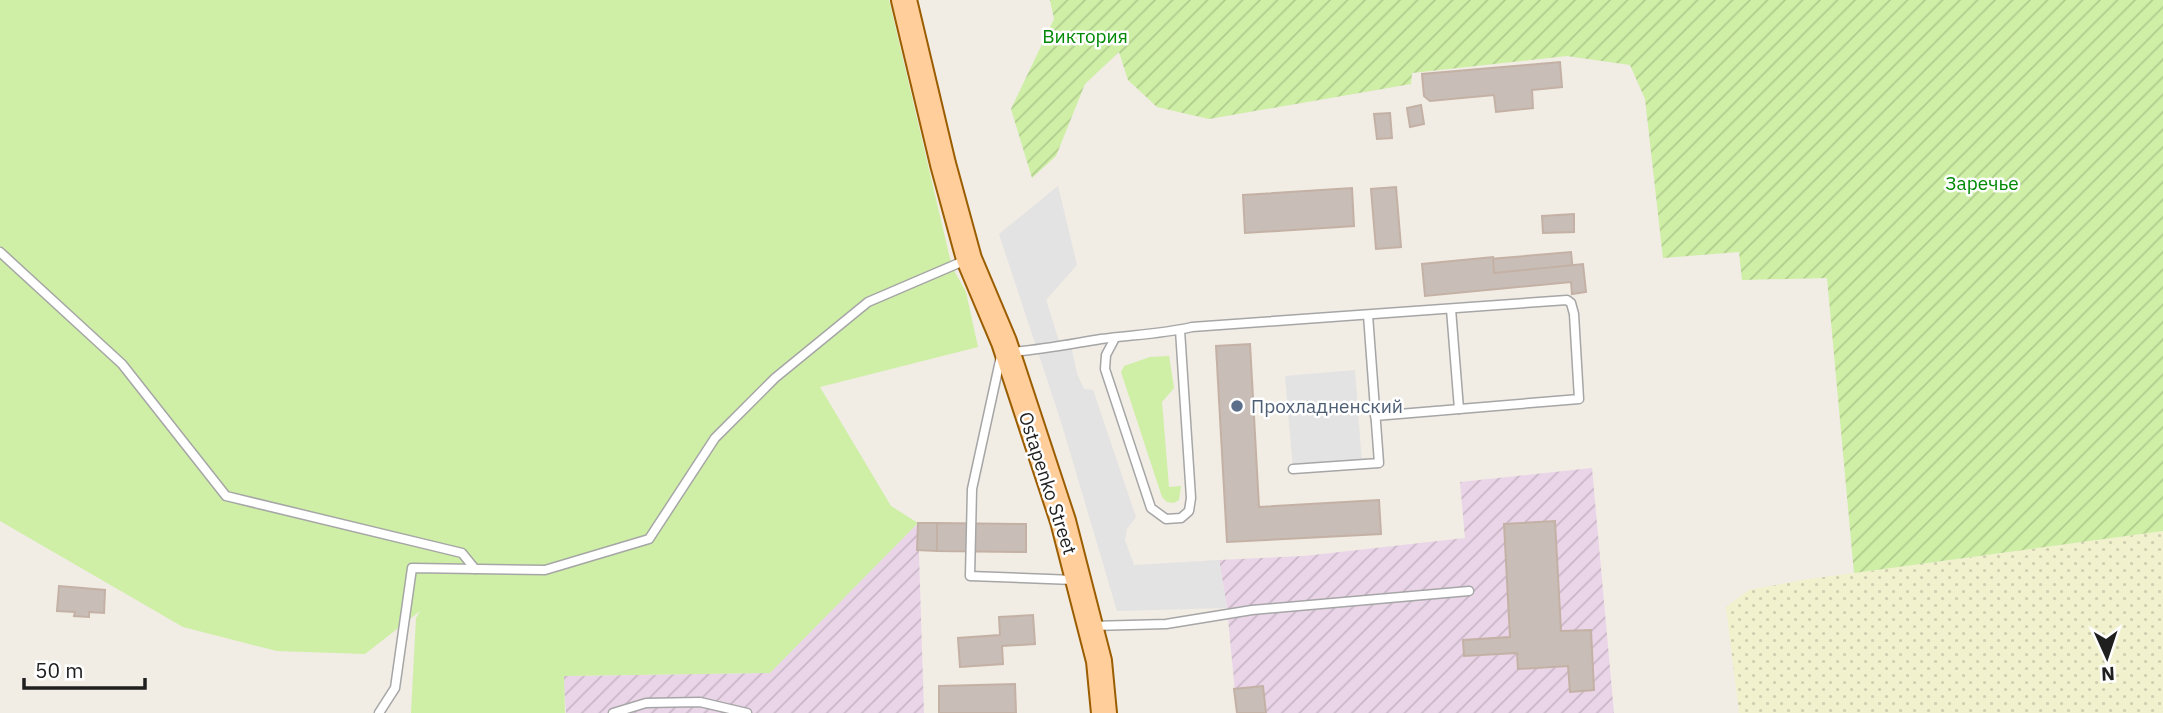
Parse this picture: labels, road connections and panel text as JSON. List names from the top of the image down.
{
  "streets": {
    "main road": ["Ostapenko Street"]
  },
  "parks": ["Виктория", "Заречье"],
  "places": ["Прохладненский"],
  "scale_bar": "50 m",
  "north": "bottom"
}
